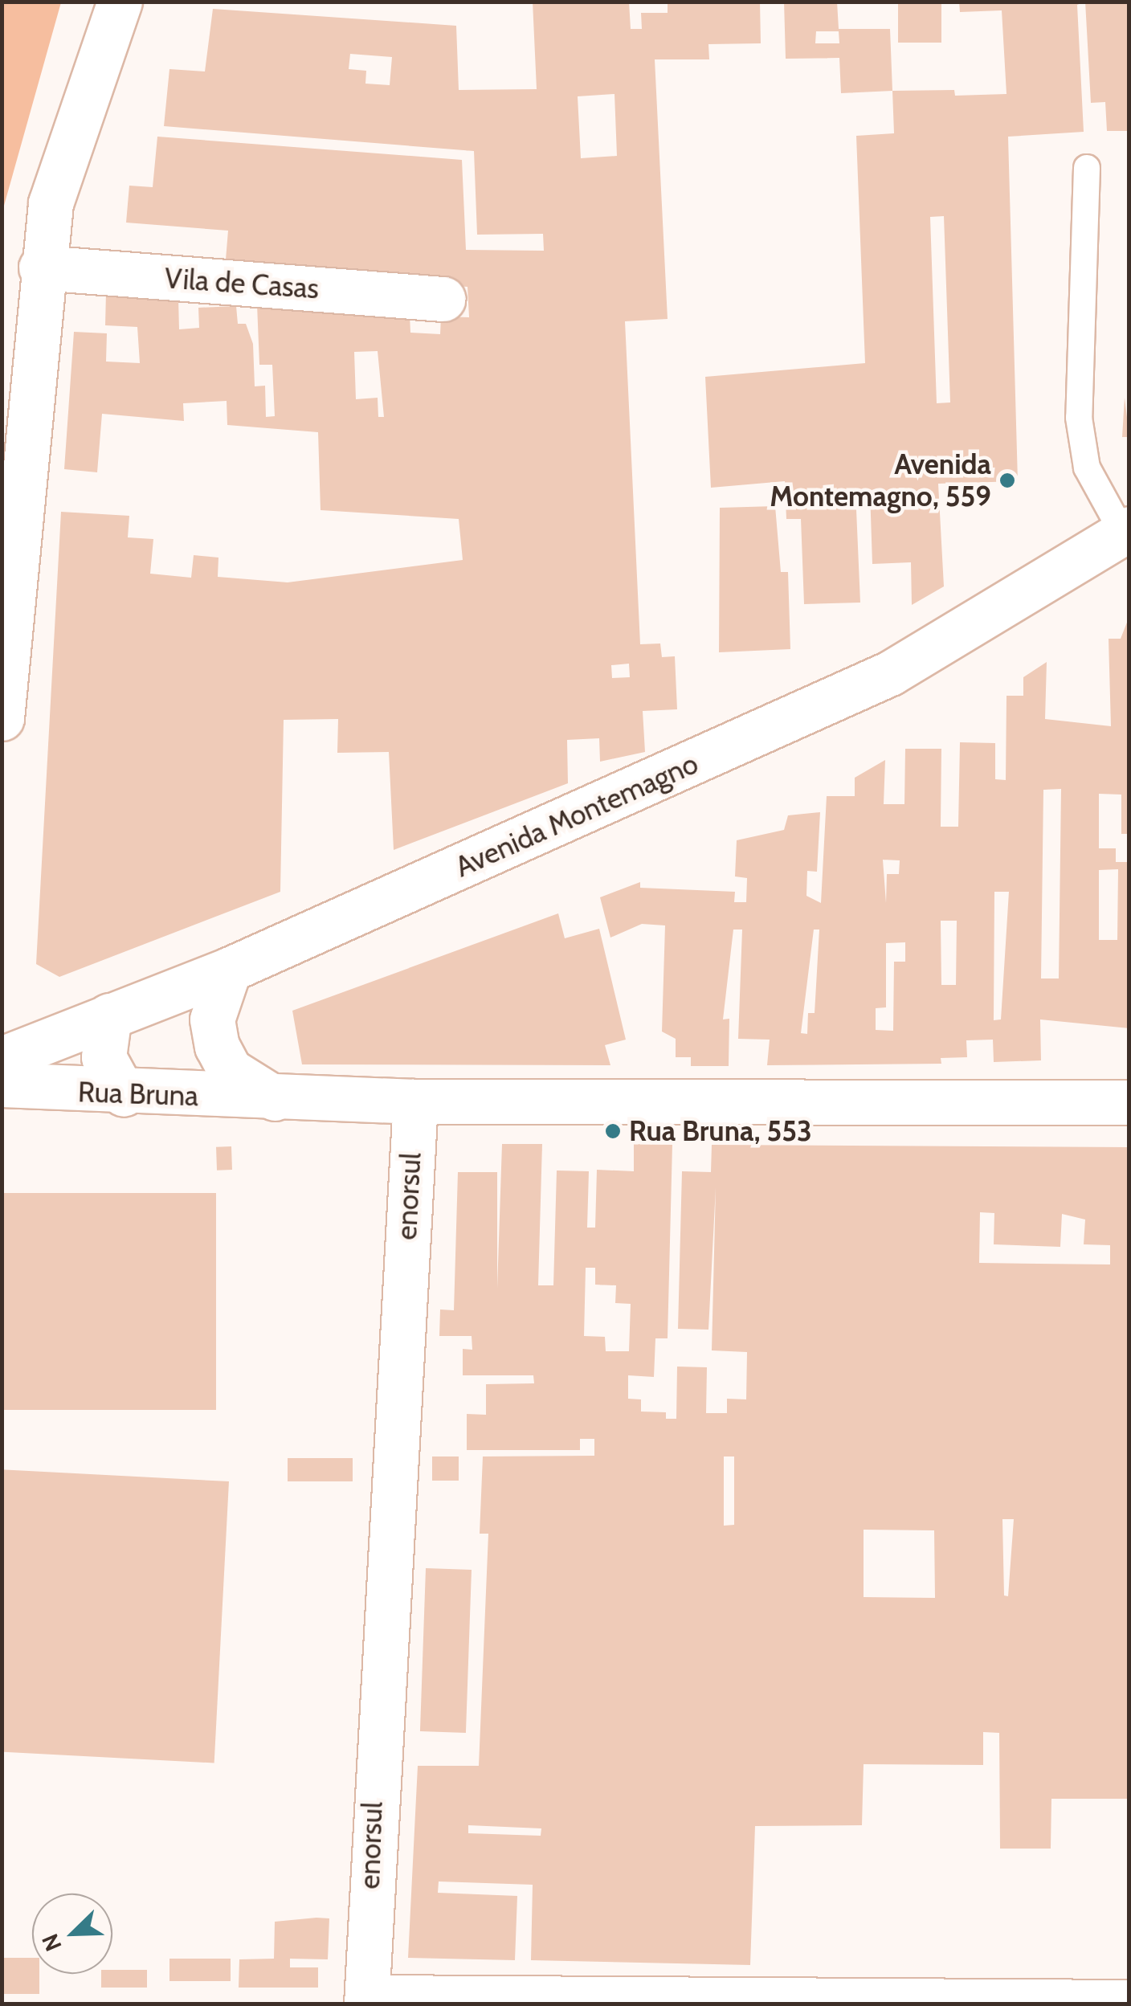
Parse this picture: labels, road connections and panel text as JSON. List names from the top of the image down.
{
  "streets": {
    "street": [
      "Vila de Casas",
      "Avenida Montemagno",
      "Rua Bruna",
      "enorsul"
    ]
  },
  "crossings": [
    ["Avenida Montemagno", "Rua Bruna"],
    ["Rua Bruna", "enorsul"]
  ],
  "places": ["Avenida Montemagno, 559", "Rua Bruna, 553"],
  "north": "bottom left"
}
